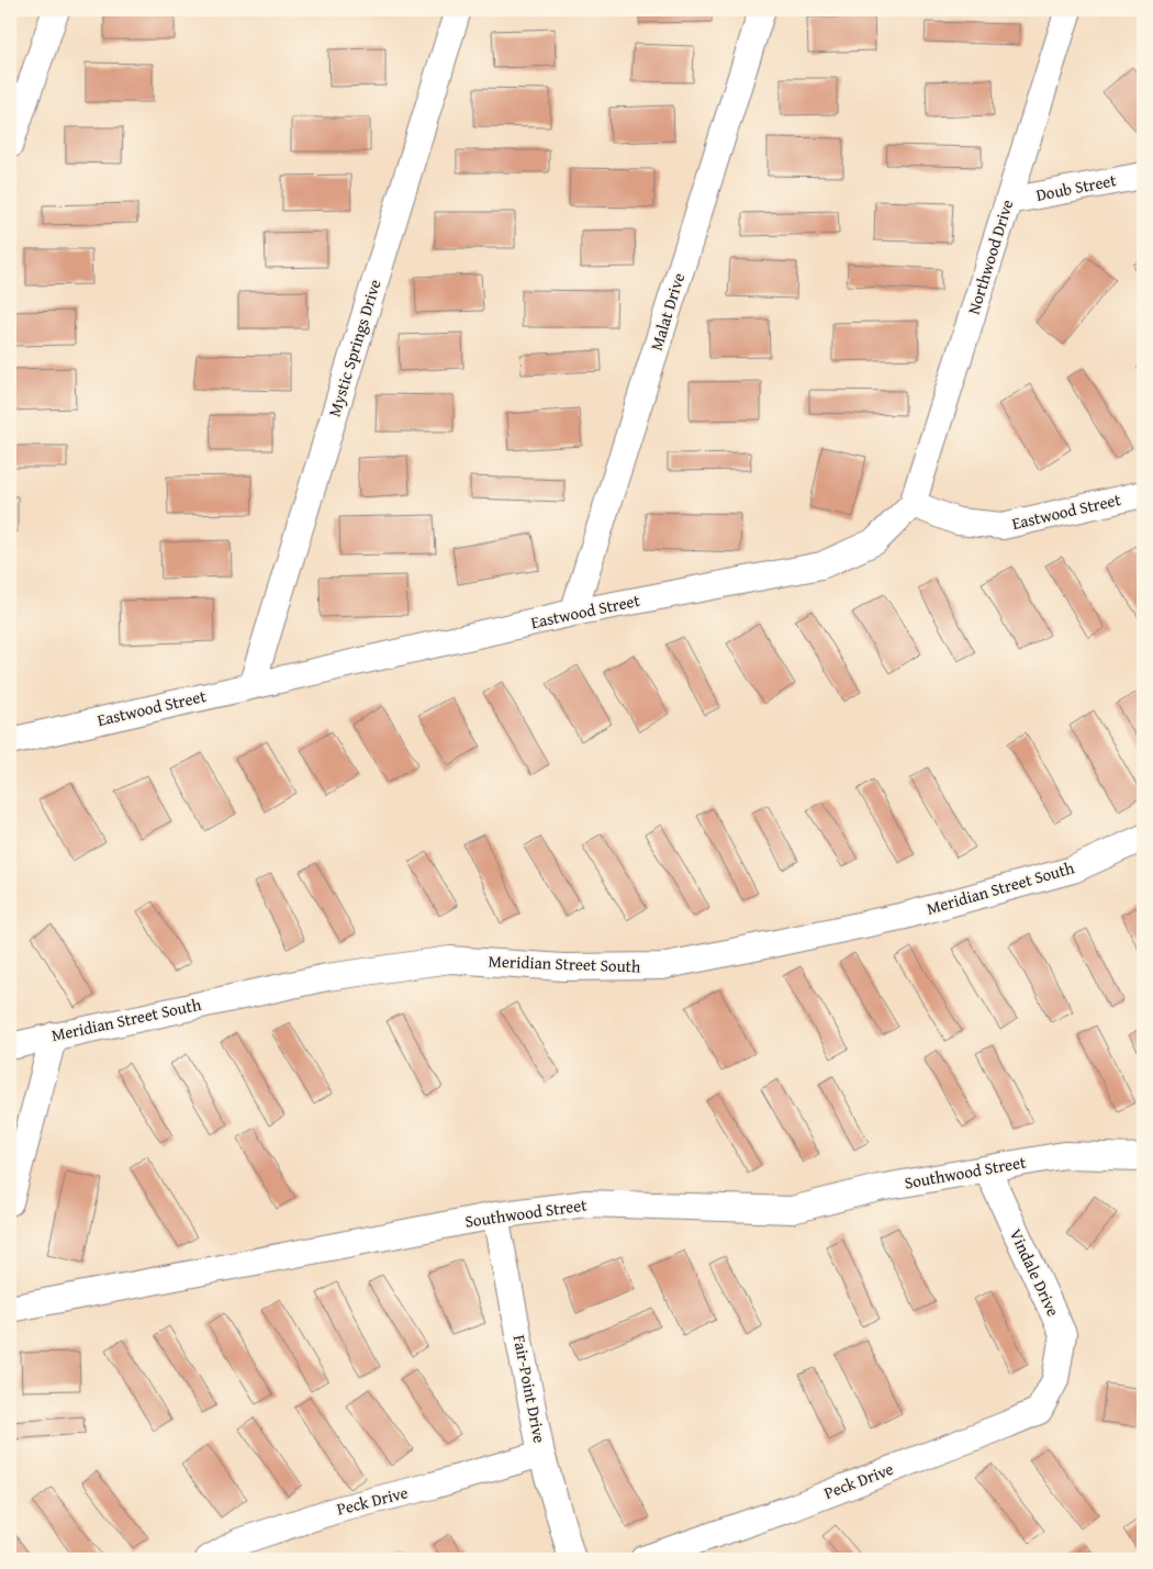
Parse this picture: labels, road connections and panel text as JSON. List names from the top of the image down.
{
  "streets": {
    "street": [
      "Doub Street",
      "Northwood Drive",
      "Malat Drive",
      "Mystic Springs Drive",
      "Eastwood Street",
      "Meridian Street South",
      "Southwood Street",
      "Vindale Drive",
      "Fair-Point Drive",
      "Peck Drive"
    ]
  },
  "crossings": [
    ["Doub Street", "Northwood Drive"],
    ["Northwood Drive", "Eastwood Street"],
    ["Malat Drive", "Eastwood Street"],
    ["Mystic Springs Drive", "Eastwood Street"],
    ["Southwood Street", "Vindale Drive"],
    ["Southwood Street", "Fair-Point Drive"],
    ["Vindale Drive", "Peck Drive"],
    ["Fair-Point Drive", "Peck Drive"]
  ]
}
